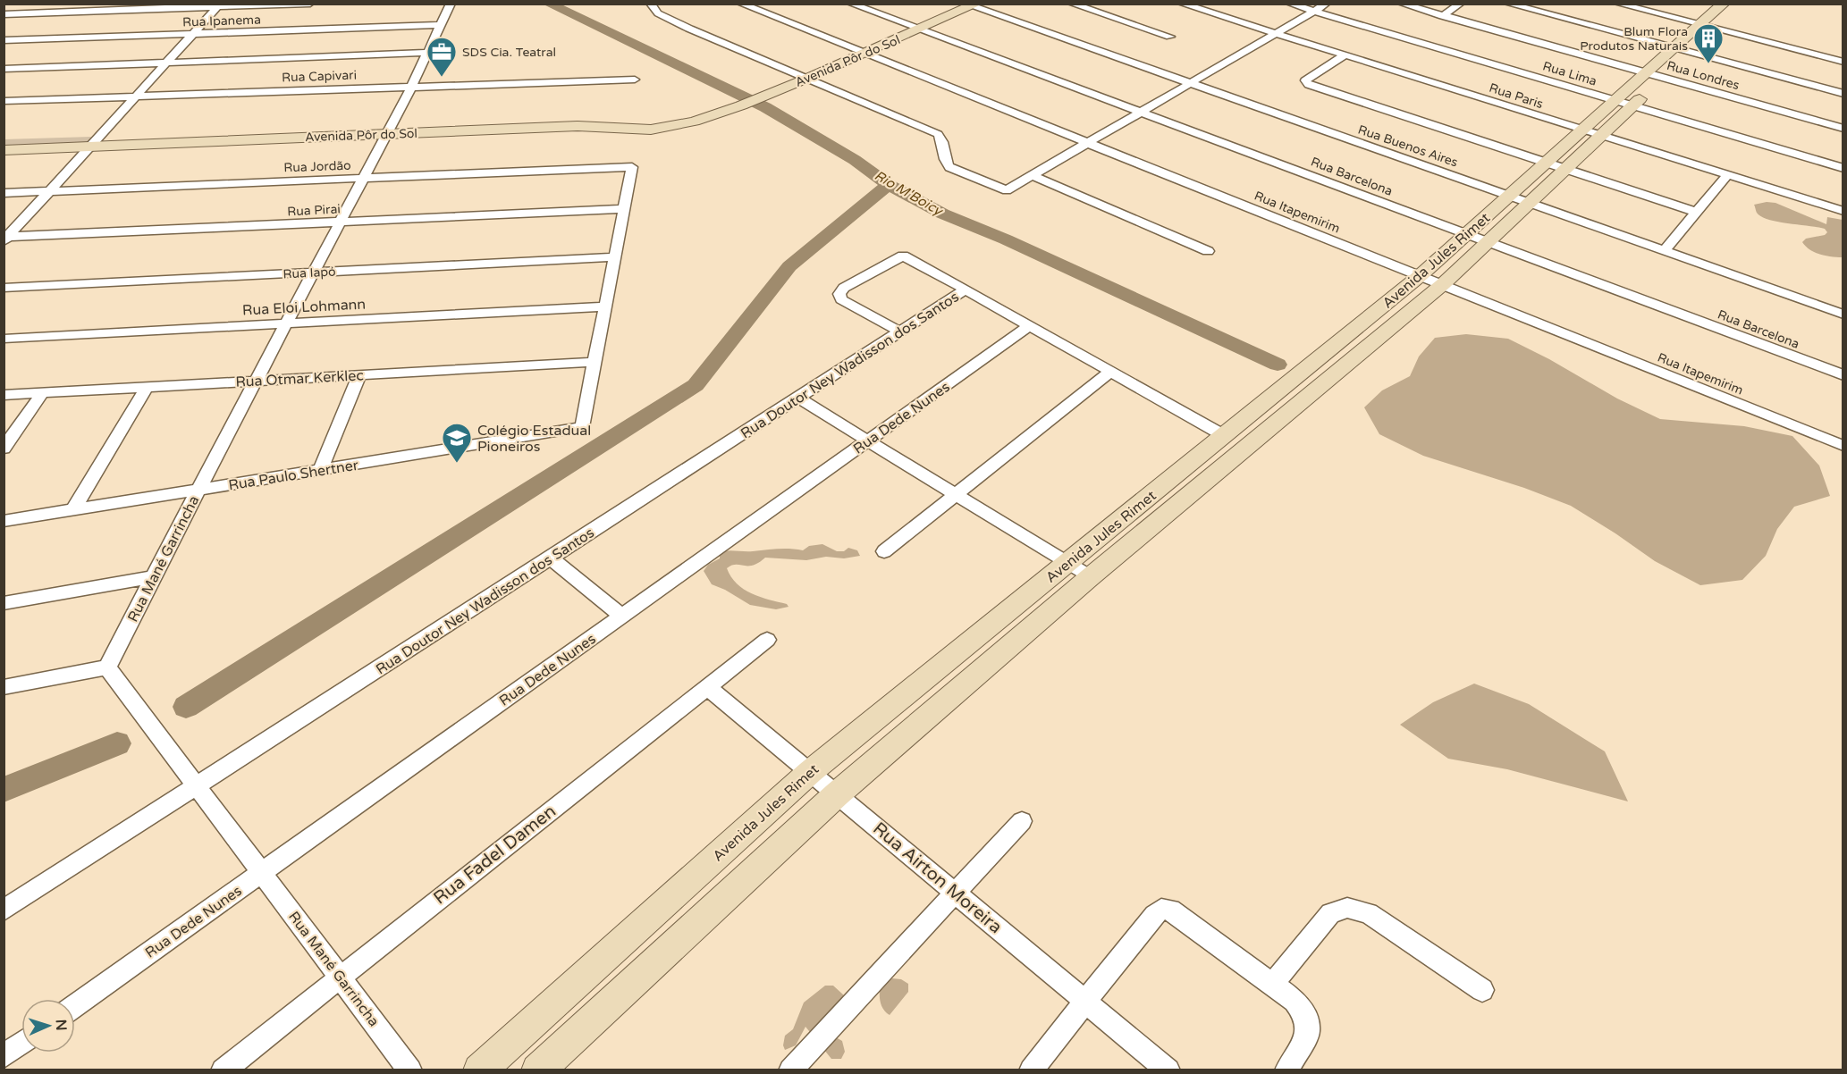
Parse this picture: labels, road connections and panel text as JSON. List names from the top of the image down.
{
  "streets": {
    "main road": ["Avenida Pôr do Sol", "Avenida Jules Rimet"],
    "street": [
      "Rua Ipanema",
      "Rua Lima",
      "Rua Londres",
      "Rua Capivari",
      "Rua Paris",
      "Rua Buenos Aires",
      "Rua Jordão",
      "Rua Barcelona",
      "Rua Pirai",
      "Rua Itapemirim",
      "Rua Iapó",
      "Rua Eloi Lohmann",
      "Rua Doutor Ney Wadisson dos Santos",
      "Rua Otmar Kerklec",
      "Rua Dede Nunes",
      "Rua Paulo Shertner",
      "Rua Mané Garrincha",
      "Rua Fadel Damen",
      "Rua Airton Moreira"
    ]
  },
  "crossings": [
    ["Rua Ipanema", "Rua Mané Garrincha"],
    ["Avenida Pôr do Sol", "Rua Buenos Aires"],
    ["Avenida Pôr do Sol", "Rua Barcelona"],
    ["Avenida Pôr do Sol", "Rua Itapemirim"],
    ["Avenida Pôr do Sol", "Rua Mané Garrincha"],
    ["Rua Lima", "Avenida Jules Rimet"],
    ["Rua Londres", "Avenida Jules Rimet"],
    ["Rua Capivari", "Rua Mané Garrincha"],
    ["Rua Paris", "Avenida Jules Rimet"],
    ["Rua Buenos Aires", "Avenida Jules Rimet"],
    ["Rua Jordão", "Rua Pirai"],
    ["Rua Jordão", "Rua Mané Garrincha"],
    ["Rua Barcelona", "Avenida Jules Rimet"],
    ["Rua Pirai", "Rua Mané Garrincha"],
    ["Rua Itapemirim", "Avenida Jules Rimet"],
    ["Avenida Jules Rimet", "Rua Airton Moreira"],
    ["Rua Iapó", "Rua Mané Garrincha"],
    ["Rua Eloi Lohmann", "Rua Mané Garrincha"],
    ["Rua Doutor Ney Wadisson dos Santos", "Rua Mané Garrincha"],
    ["Rua Otmar Kerklec", "Rua Paulo Shertner"],
    ["Rua Otmar Kerklec", "Rua Mané Garrincha"],
    ["Rua Dede Nunes", "Rua Mané Garrincha"],
    ["Rua Paulo Shertner", "Rua Mané Garrincha"],
    ["Rua Mané Garrincha", "Rua Fadel Damen"],
    ["Rua Fadel Damen", "Rua Airton Moreira"]
  ],
  "water": ["Rio M'Boicy"],
  "places": {
    "building": ["Blum Flora Produtos Naturais"],
    "office": ["SDS Cia. Teatral"],
    "school or university": ["Colégio Estadual Pioneiros"]
  },
  "north": "right"
}
